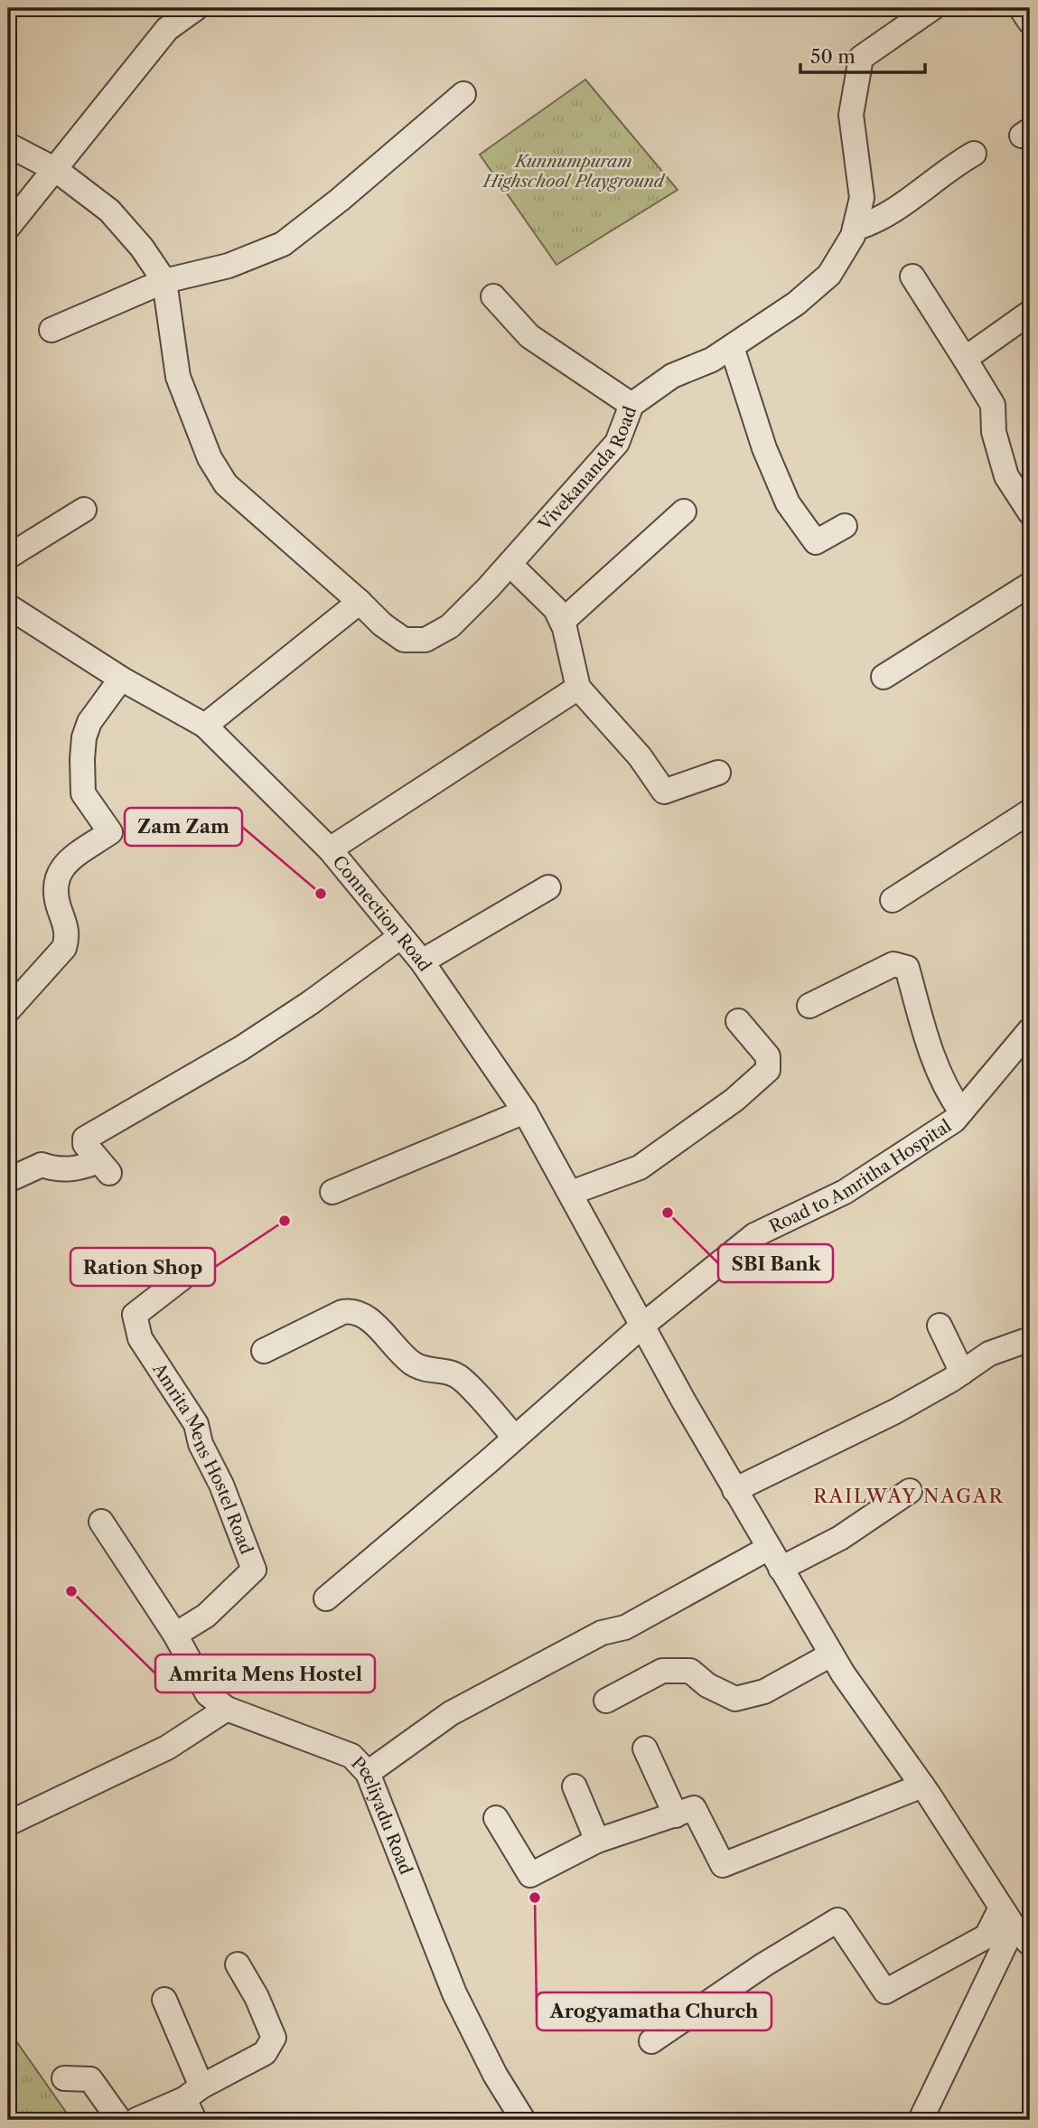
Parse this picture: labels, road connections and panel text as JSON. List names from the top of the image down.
{
  "streets": {
    "street": [
      "Vivekananda Road",
      "Connection Road",
      "Road to Amritha Hospital",
      "Amrita Mens Hostel Road",
      "Peeliyadu Road"
    ]
  },
  "crossings": [
    ["Connection Road", "Road to Amritha Hospital"]
  ],
  "districts": ["RAILWAY NAGAR"],
  "parks": ["Kunnumpuram Highschool Playground"],
  "places": [
    "Zam Zam",
    "SBI Bank",
    "Ration Shop",
    "Amrita Mens Hostel",
    "Arogyamatha Church"
  ],
  "scale_bar": "50 m"
}
